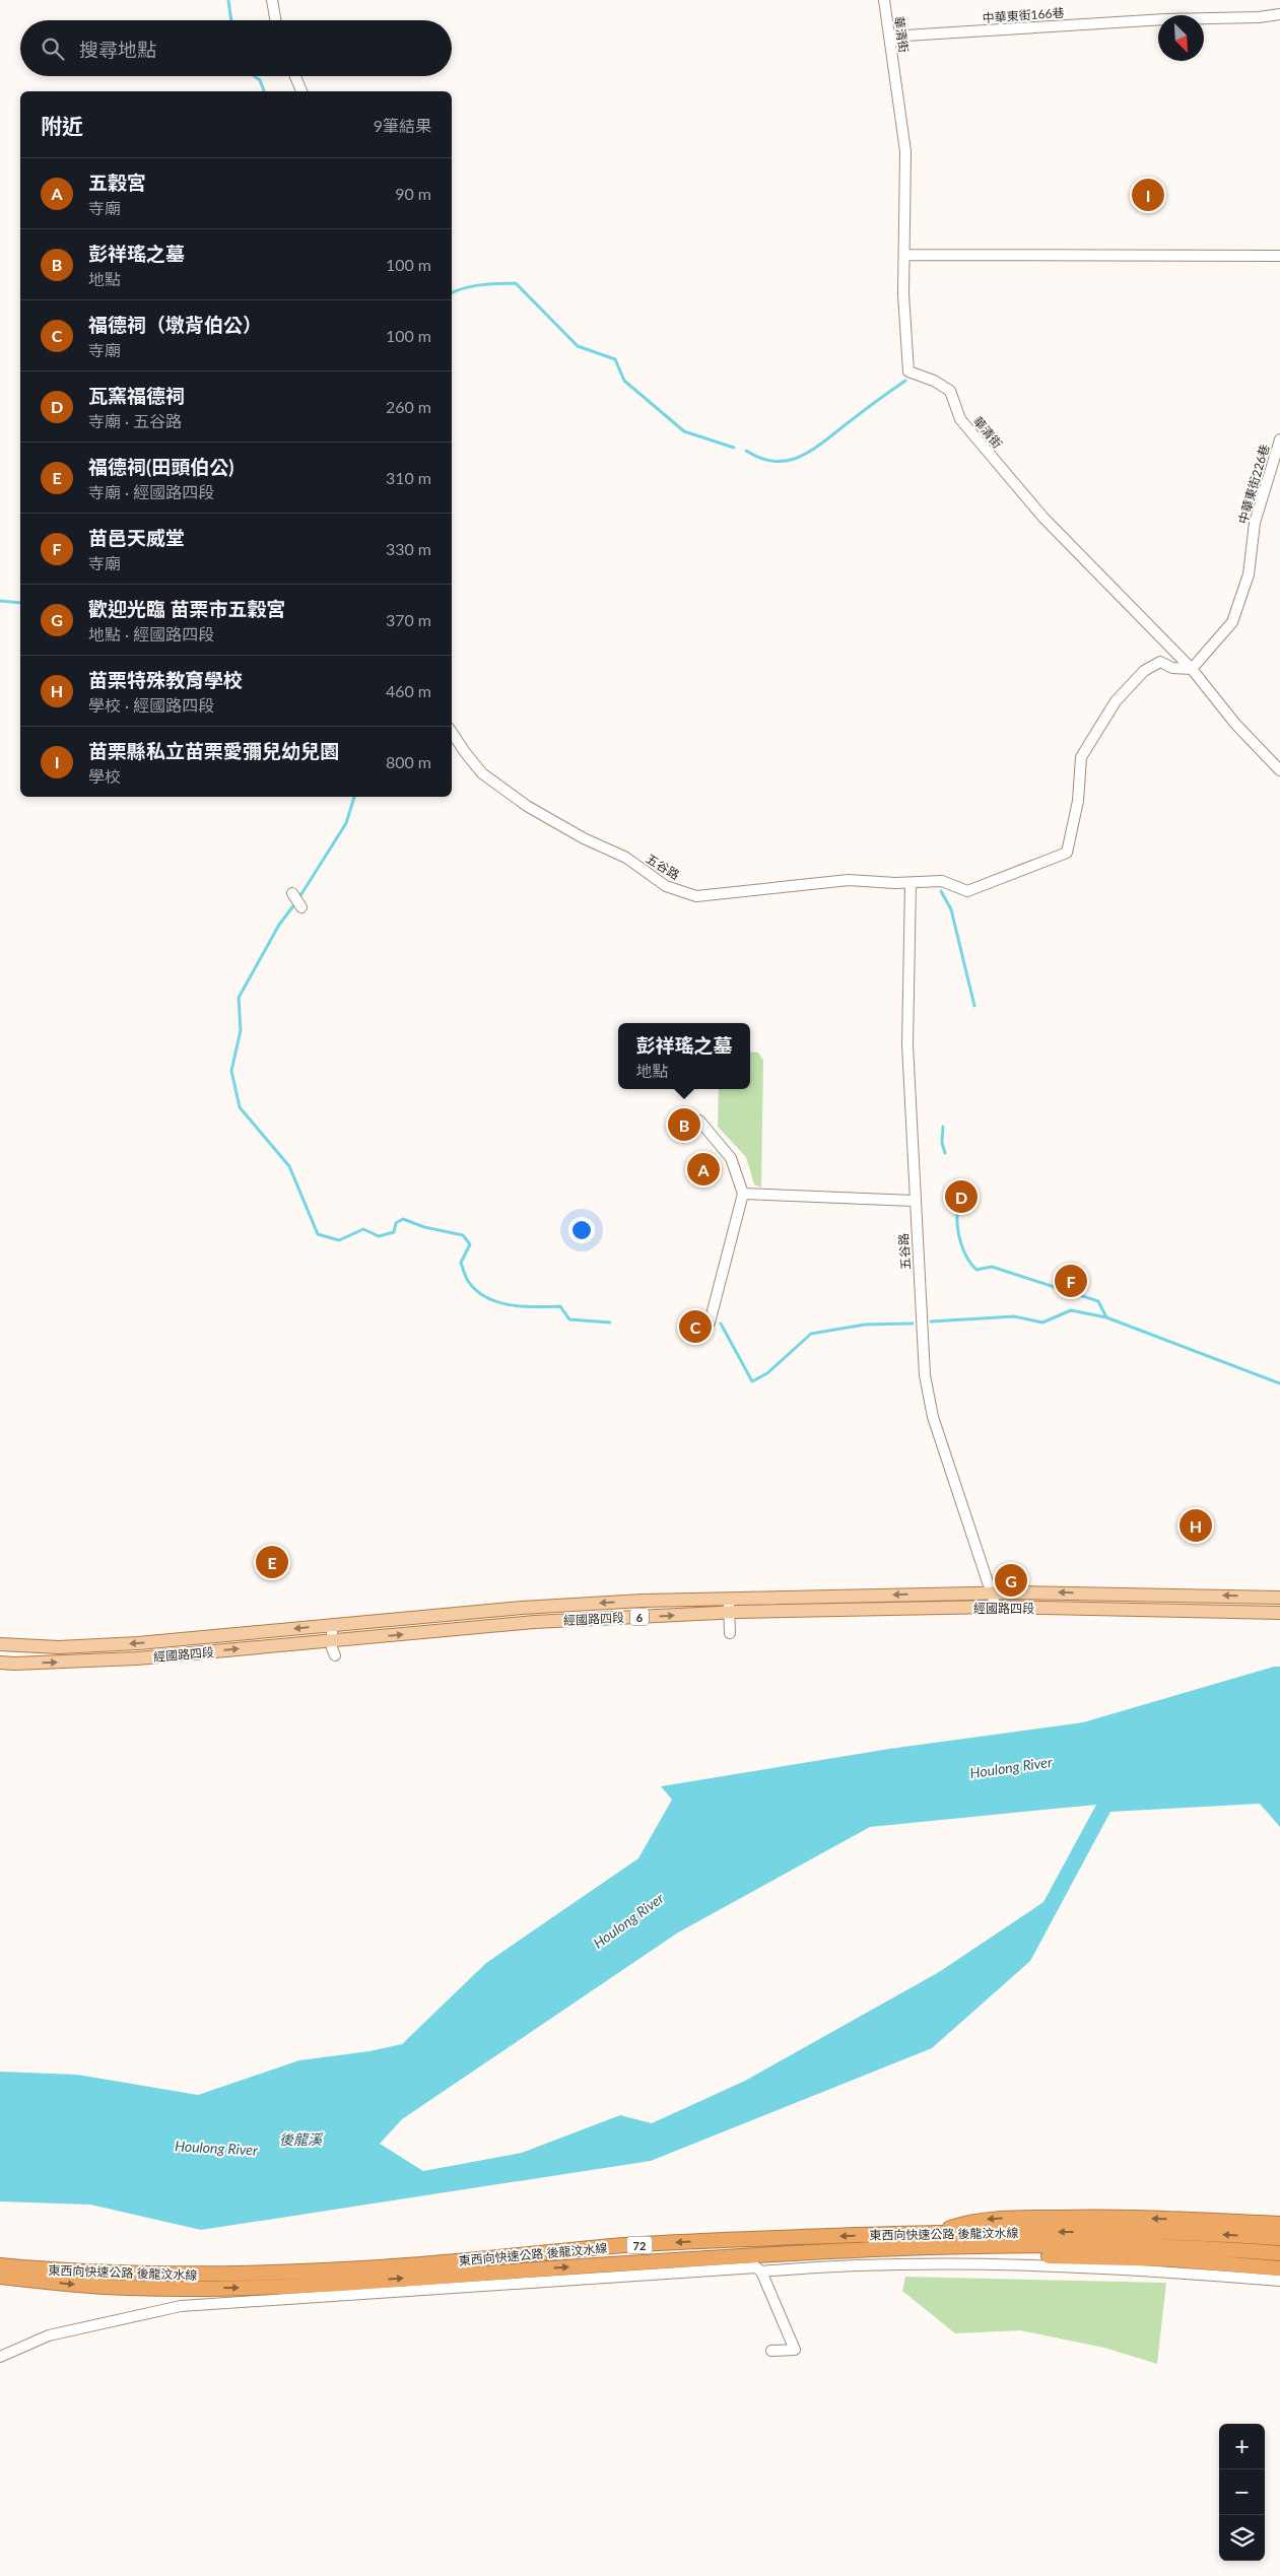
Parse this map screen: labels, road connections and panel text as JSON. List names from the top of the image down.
{
  "streets": {
    "highway": ["東西向快速公路 後龍汶水線", "72"],
    "main road": ["經國路四段", "6"],
    "street": [
      "中華東街166巷",
      "華清街",
      "中華東街226巷",
      "五谷路"
    ]
  },
  "crossings": [
    ["中華東街166巷", "華清街"],
    ["華清街", "中華東街226巷"],
    ["華清街", "五谷路"],
    ["中華東街226巷", "五谷路"],
    ["五谷路", "經國路四段"]
  ],
  "water": ["Houlong River", "後龍溪"],
  "north": "bottom right",
  "page": {
    "search": "搜尋地點",
    "heading": ["附近", "9筆結果"],
    "list": [
      {
        "mark": "A",
        "name": "五穀宮",
        "note": "寺廟",
        "value": "90 m"
      },
      {
        "mark": "B",
        "name": "彭祥瑤之墓",
        "note": "地點",
        "value": "100 m"
      },
      {
        "mark": "C",
        "name": "福德祠（墩背伯公）",
        "note": "寺廟",
        "value": "100 m"
      },
      {
        "mark": "D",
        "name": "瓦窯福德祠",
        "note": "寺廟 · 五谷路",
        "value": "260 m"
      },
      {
        "mark": "E",
        "name": "福德祠(田頭伯公)",
        "note": "寺廟 · 經國路四段",
        "value": "310 m"
      },
      {
        "mark": "F",
        "name": "苗邑天威堂",
        "note": "寺廟",
        "value": "330 m"
      },
      {
        "mark": "G",
        "name": "歡迎光臨 苗栗市五穀宮",
        "note": "地點 · 經國路四段",
        "value": "370 m"
      },
      {
        "mark": "H",
        "name": "苗栗特殊教育學校",
        "note": "學校 · 經國路四段",
        "value": "460 m"
      },
      {
        "mark": "I",
        "name": "苗栗縣私立苗栗愛彌兒幼兒園",
        "note": "學校",
        "value": "800 m"
      }
    ],
    "pins": [
      "I",
      "B",
      "A",
      "D",
      "F",
      "C",
      "H",
      "E",
      "G"
    ],
    "popup": ["彭祥瑤之墓", "地點"],
    "map_buttons": ["+", "−"]
  }
}
